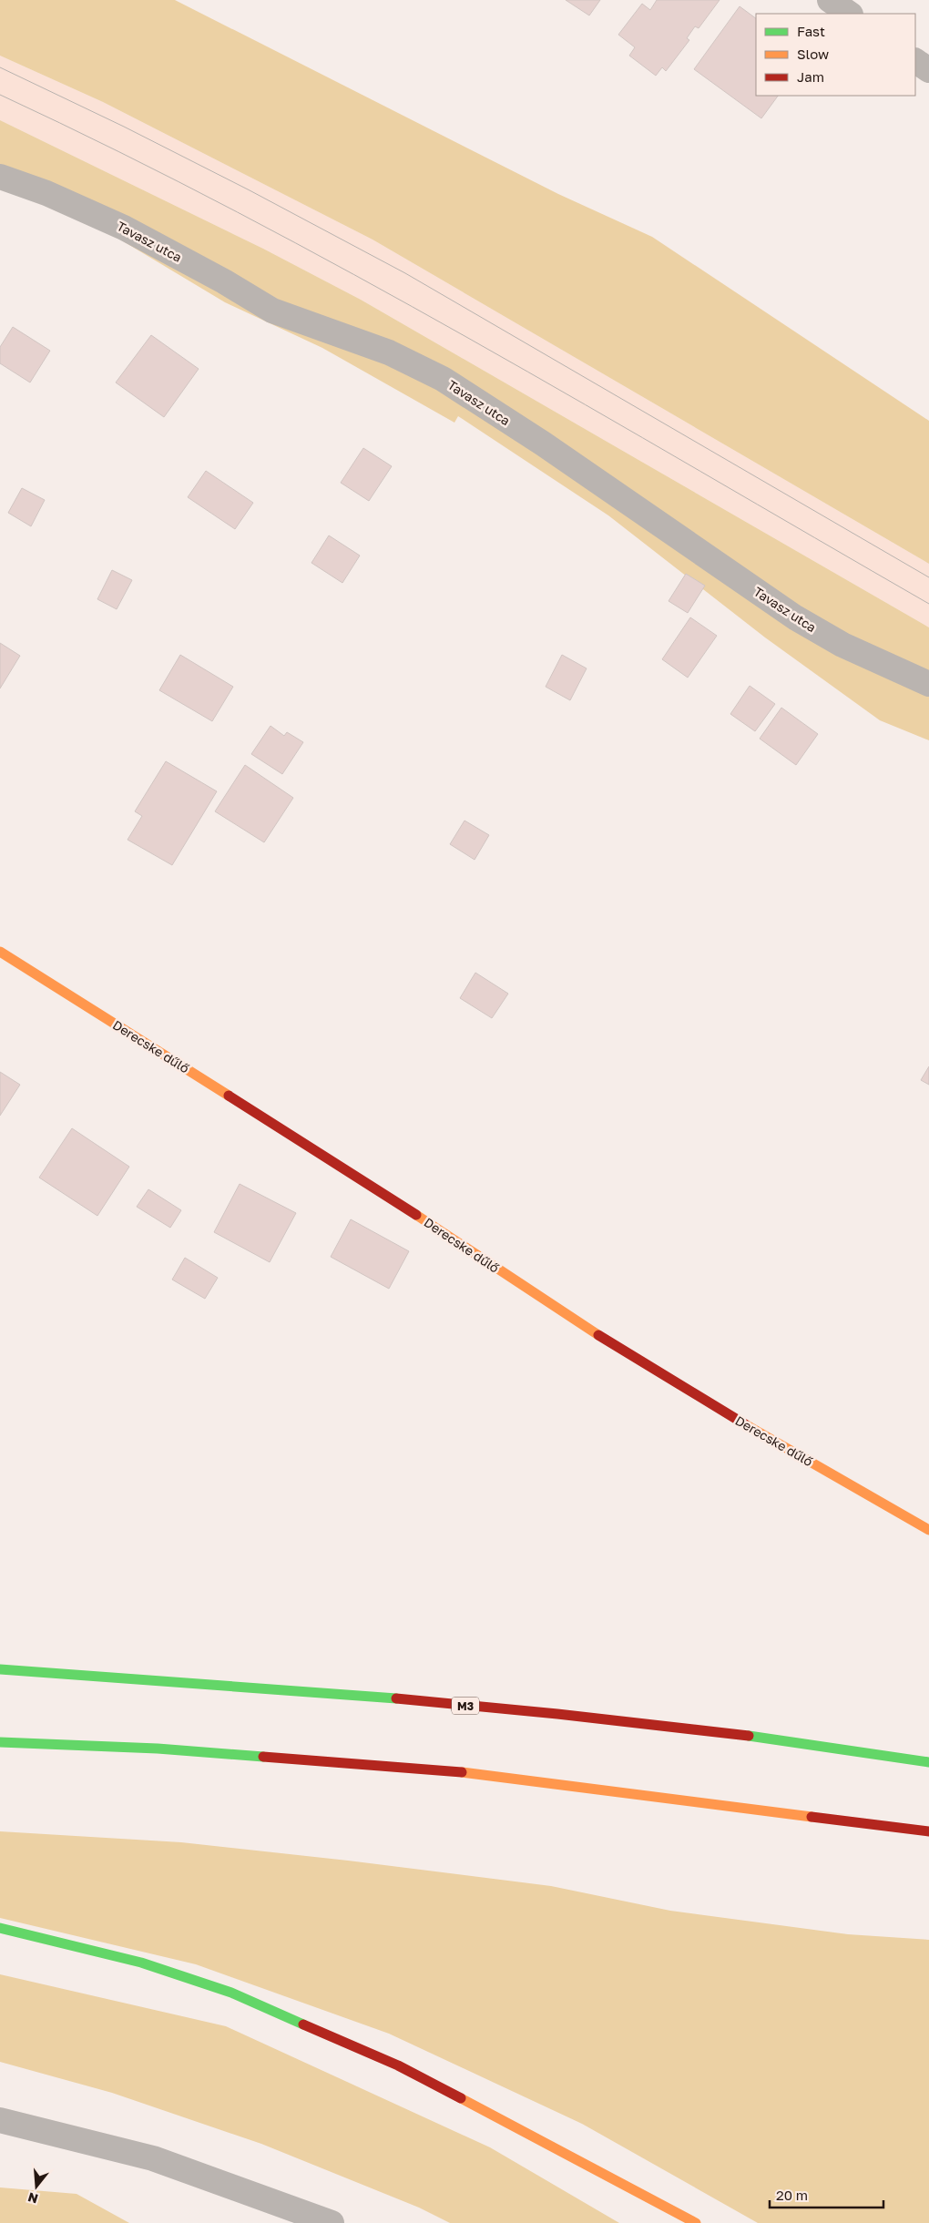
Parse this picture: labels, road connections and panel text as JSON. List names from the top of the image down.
{
  "streets": {
    "main road": ["Derecske dűlő", "M3"],
    "street": ["Tavasz utca"]
  },
  "legend": ["Fast", "Slow", "Jam"],
  "scale_bar": "20 m",
  "north": "bottom"
}
